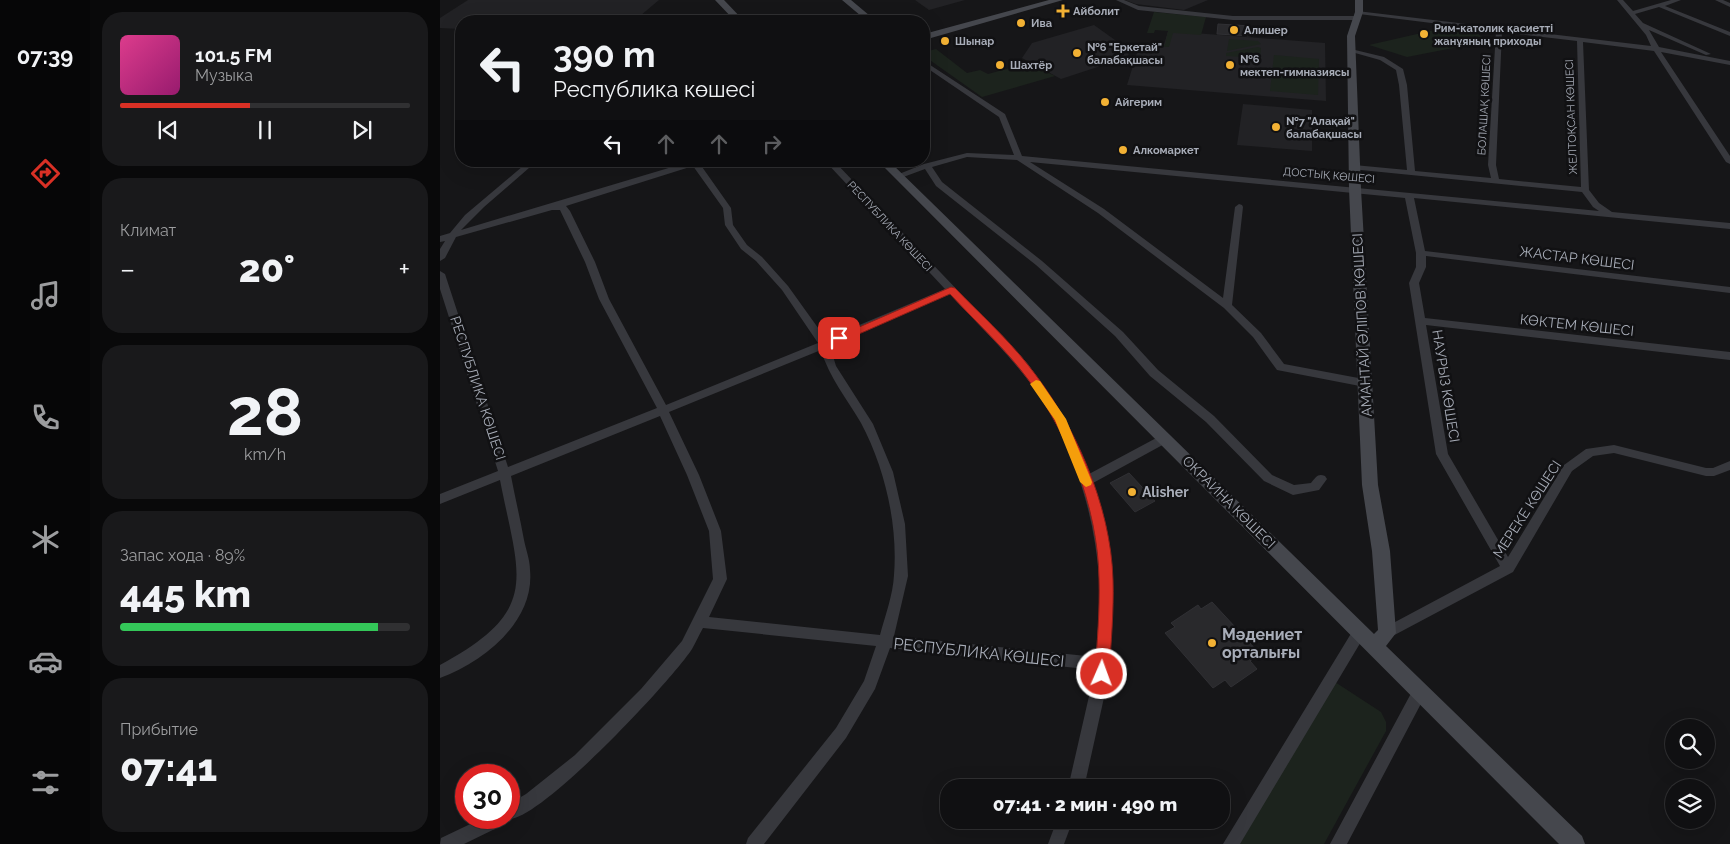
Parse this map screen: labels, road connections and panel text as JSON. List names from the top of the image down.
{
  "streets": {
    "main road": ["АМАНТАЙ ӘЛІПОВ КӨШЕСІ", "ОКРАИНА КӨШЕСІ"],
    "street": [
      "БОЛАШАҚ КӨШЕСІ",
      "ЖЕЛТОҚСАН КӨШЕСІ",
      "ДОСТЫҚ КӨШЕСІ",
      "РЕСПУБЛИКА КӨШЕСІ",
      "ЖАСТАР КӨШЕСІ",
      "КӨКТЕМ КӨШЕСІ",
      "НАУРЫЗ КӨШЕСІ",
      "МЕРЕКЕ КӨШЕСІ"
    ]
  },
  "crossings": [
    ["ЖЕЛТОҚСАН КӨШЕСІ", "ДОСТЫҚ КӨШЕСІ"],
    ["ДОСТЫҚ КӨШЕСІ", "АМАНТАЙ ӘЛІПОВ КӨШЕСІ"],
    ["ДОСТЫҚ КӨШЕСІ", "НАУРЫЗ КӨШЕСІ"],
    ["ДОСТЫҚ КӨШЕСІ", "ОКРАИНА КӨШЕСІ"],
    ["ЖАСТАР КӨШЕСІ", "НАУРЫЗ КӨШЕСІ"],
    ["АМАНТАЙ ӘЛІПОВ КӨШЕСІ", "ОКРАИНА КӨШЕСІ"],
    ["АМАНТАЙ ӘЛІПОВ КӨШЕСІ", "МЕРЕКЕ КӨШЕСІ"],
    ["КӨКТЕМ КӨШЕСІ", "НАУРЫЗ КӨШЕСІ"],
    ["НАУРЫЗ КӨШЕСІ", "МЕРЕКЕ КӨШЕСІ"],
    ["ОКРАИНА КӨШЕСІ", "МЕРЕКЕ КӨШЕСІ"]
  ],
  "places": {
    "health": ["Айболит"],
    "other": [
      "Ива",
      "Алишер",
      "Рим-католик қасиетті жанұяның приходы",
      "Шынар",
      "№6 \"Еркетай\" балабақшасы",
      "Шахтёр",
      "№6 мектеп-гимназиясы",
      "Айгерим",
      "№7 \"Алақай\" балабақшасы",
      "Алкомаркет",
      "Alisher",
      "Мәдениет орталығы"
    ]
  },
  "page": {
    "tabs": "07:39",
    "turn": ["390 m", "Республика көшесі"],
    "song": ["101.5 FM", "Музыка"],
    "tile": [
      "Климат",
      ["28", "km/h"],
      ["Запас хода · 89%", "445 km"],
      ["Прибытие", "07:41"]
    ],
    "heat": ["−", "20°", "+"],
    "limit": "30",
    "trip": "07:41 · 2 мин · 490 m"
  }
}
